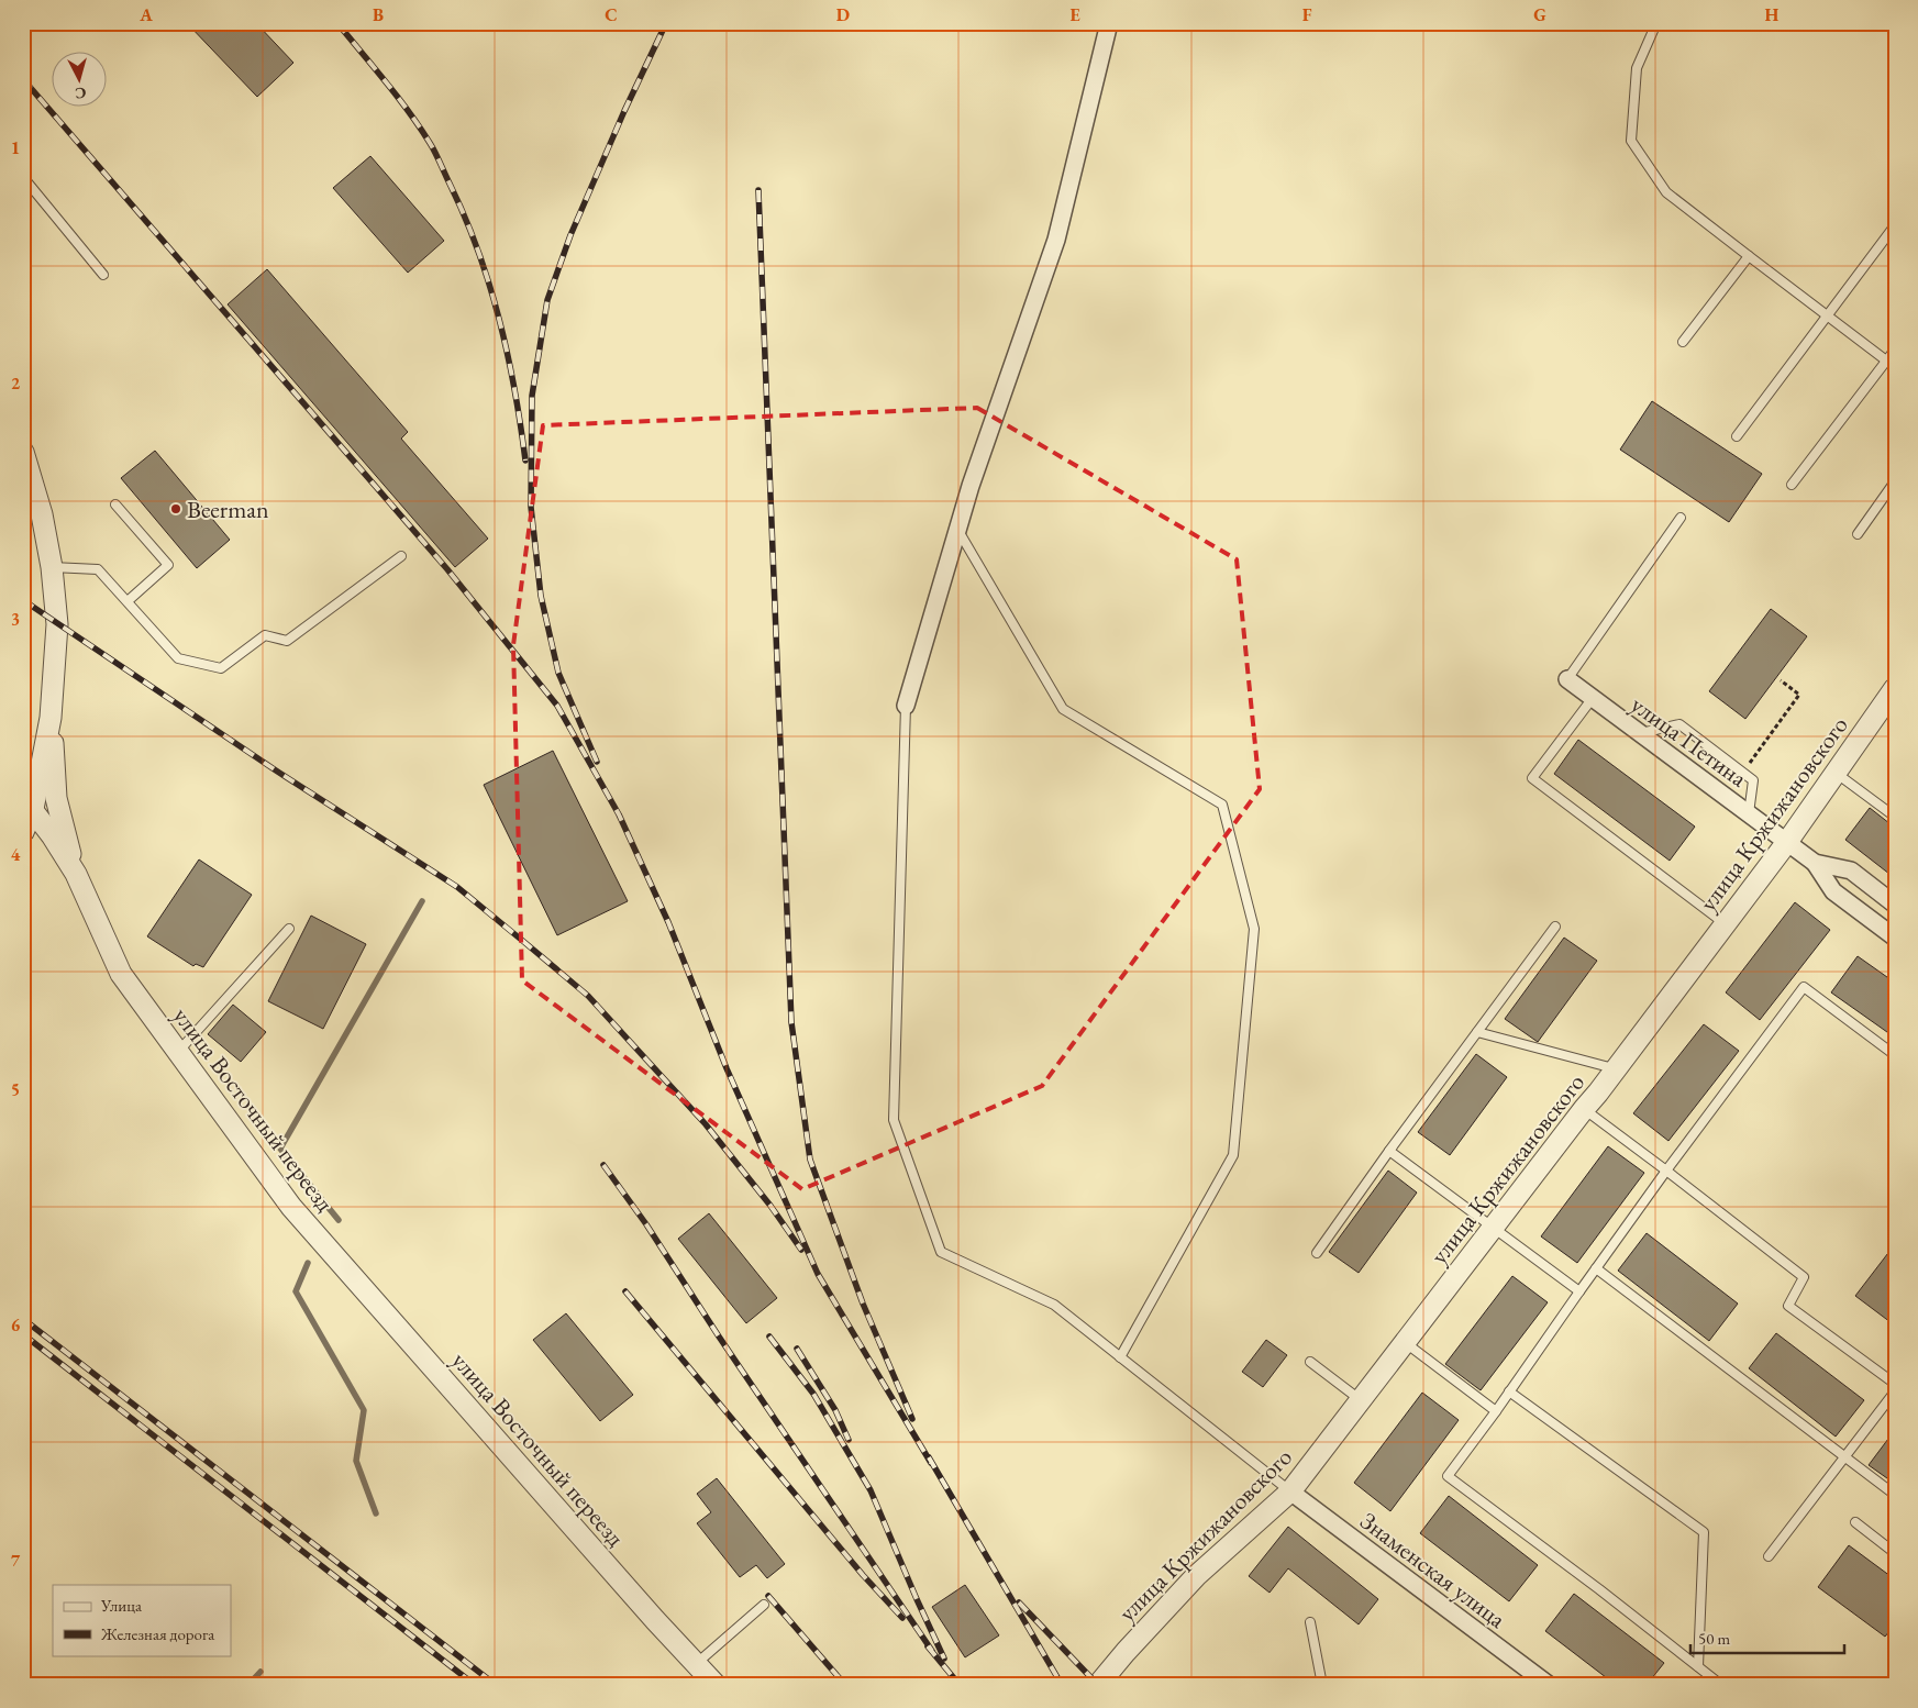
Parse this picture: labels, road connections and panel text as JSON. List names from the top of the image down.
{
  "streets": {
    "street": [
      "улица Петина",
      "улица Кржижановского",
      "улица Восточный переезд",
      "Знаменская улица"
    ]
  },
  "crossings": [
    ["улица Петина", "улица Кржижановского"],
    ["улица Кржижановского", "Знаменская улица"]
  ],
  "places": ["Beerman"],
  "legend": ["Улица", "Железная дорога"],
  "scale_bar": "50 m",
  "north": "bottom",
  "grid": {
    "columns": [
      "A",
      "B",
      "C",
      "D",
      "E",
      "F",
      "G",
      "H"
    ],
    "rows": [
      "1",
      "2",
      "3",
      "4",
      "5",
      "6",
      "7"
    ]
  }
}
